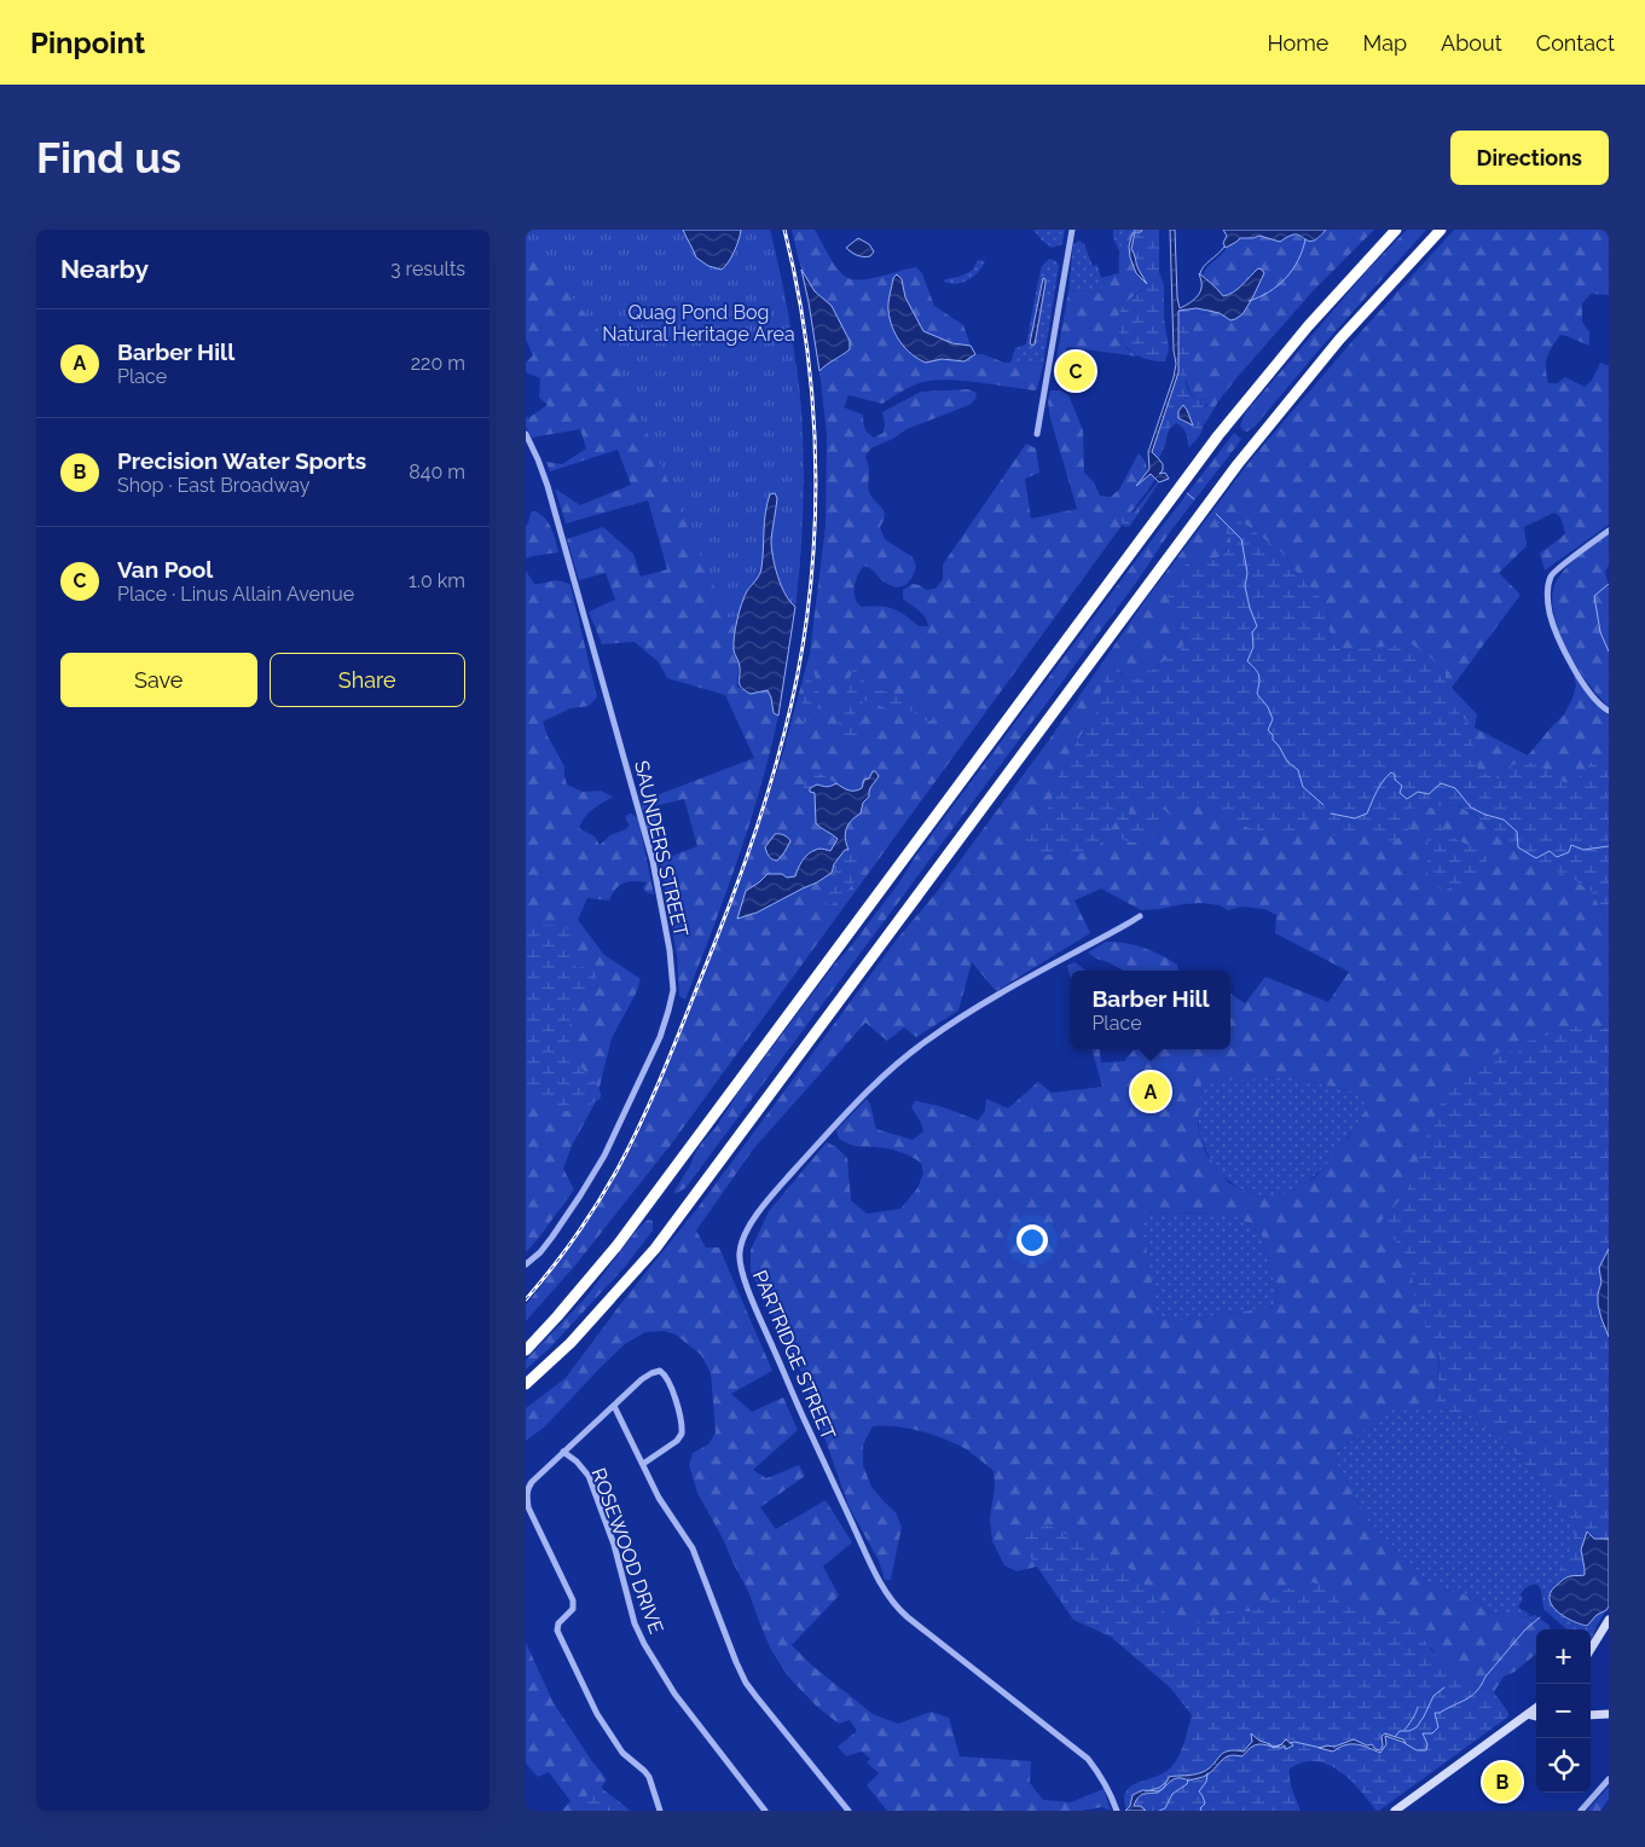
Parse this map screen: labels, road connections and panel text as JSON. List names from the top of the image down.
{
  "streets": {
    "street": ["SAUNDERS STREET", "PARTRIDGE STREET", "ROSEWOOD DRIVE"]
  },
  "parks": ["Quag Pond Bog Natural Heritage Area"],
  "page": {
    "header": "Pinpoint",
    "nav": [
      "Home",
      "Map",
      "About",
      "Contact"
    ],
    "buttons": [
      "Directions",
      ["Save", "Share"]
    ],
    "title": "Find us",
    "heading": ["Nearby", "3 results"],
    "list": [
      {
        "mark": "A",
        "name": "Barber Hill",
        "note": "Place",
        "value": "220 m"
      },
      {
        "mark": "B",
        "name": "Precision Water Sports",
        "note": "Shop · East Broadway",
        "value": "840 m"
      },
      {
        "mark": "C",
        "name": "Van Pool",
        "note": "Place · Linus Allain Avenue",
        "value": "1.0 km"
      }
    ],
    "pins": ["C", "A", "B"],
    "popup": ["Barber Hill", "Place"],
    "map_buttons": ["+", "−"]
  }
}
